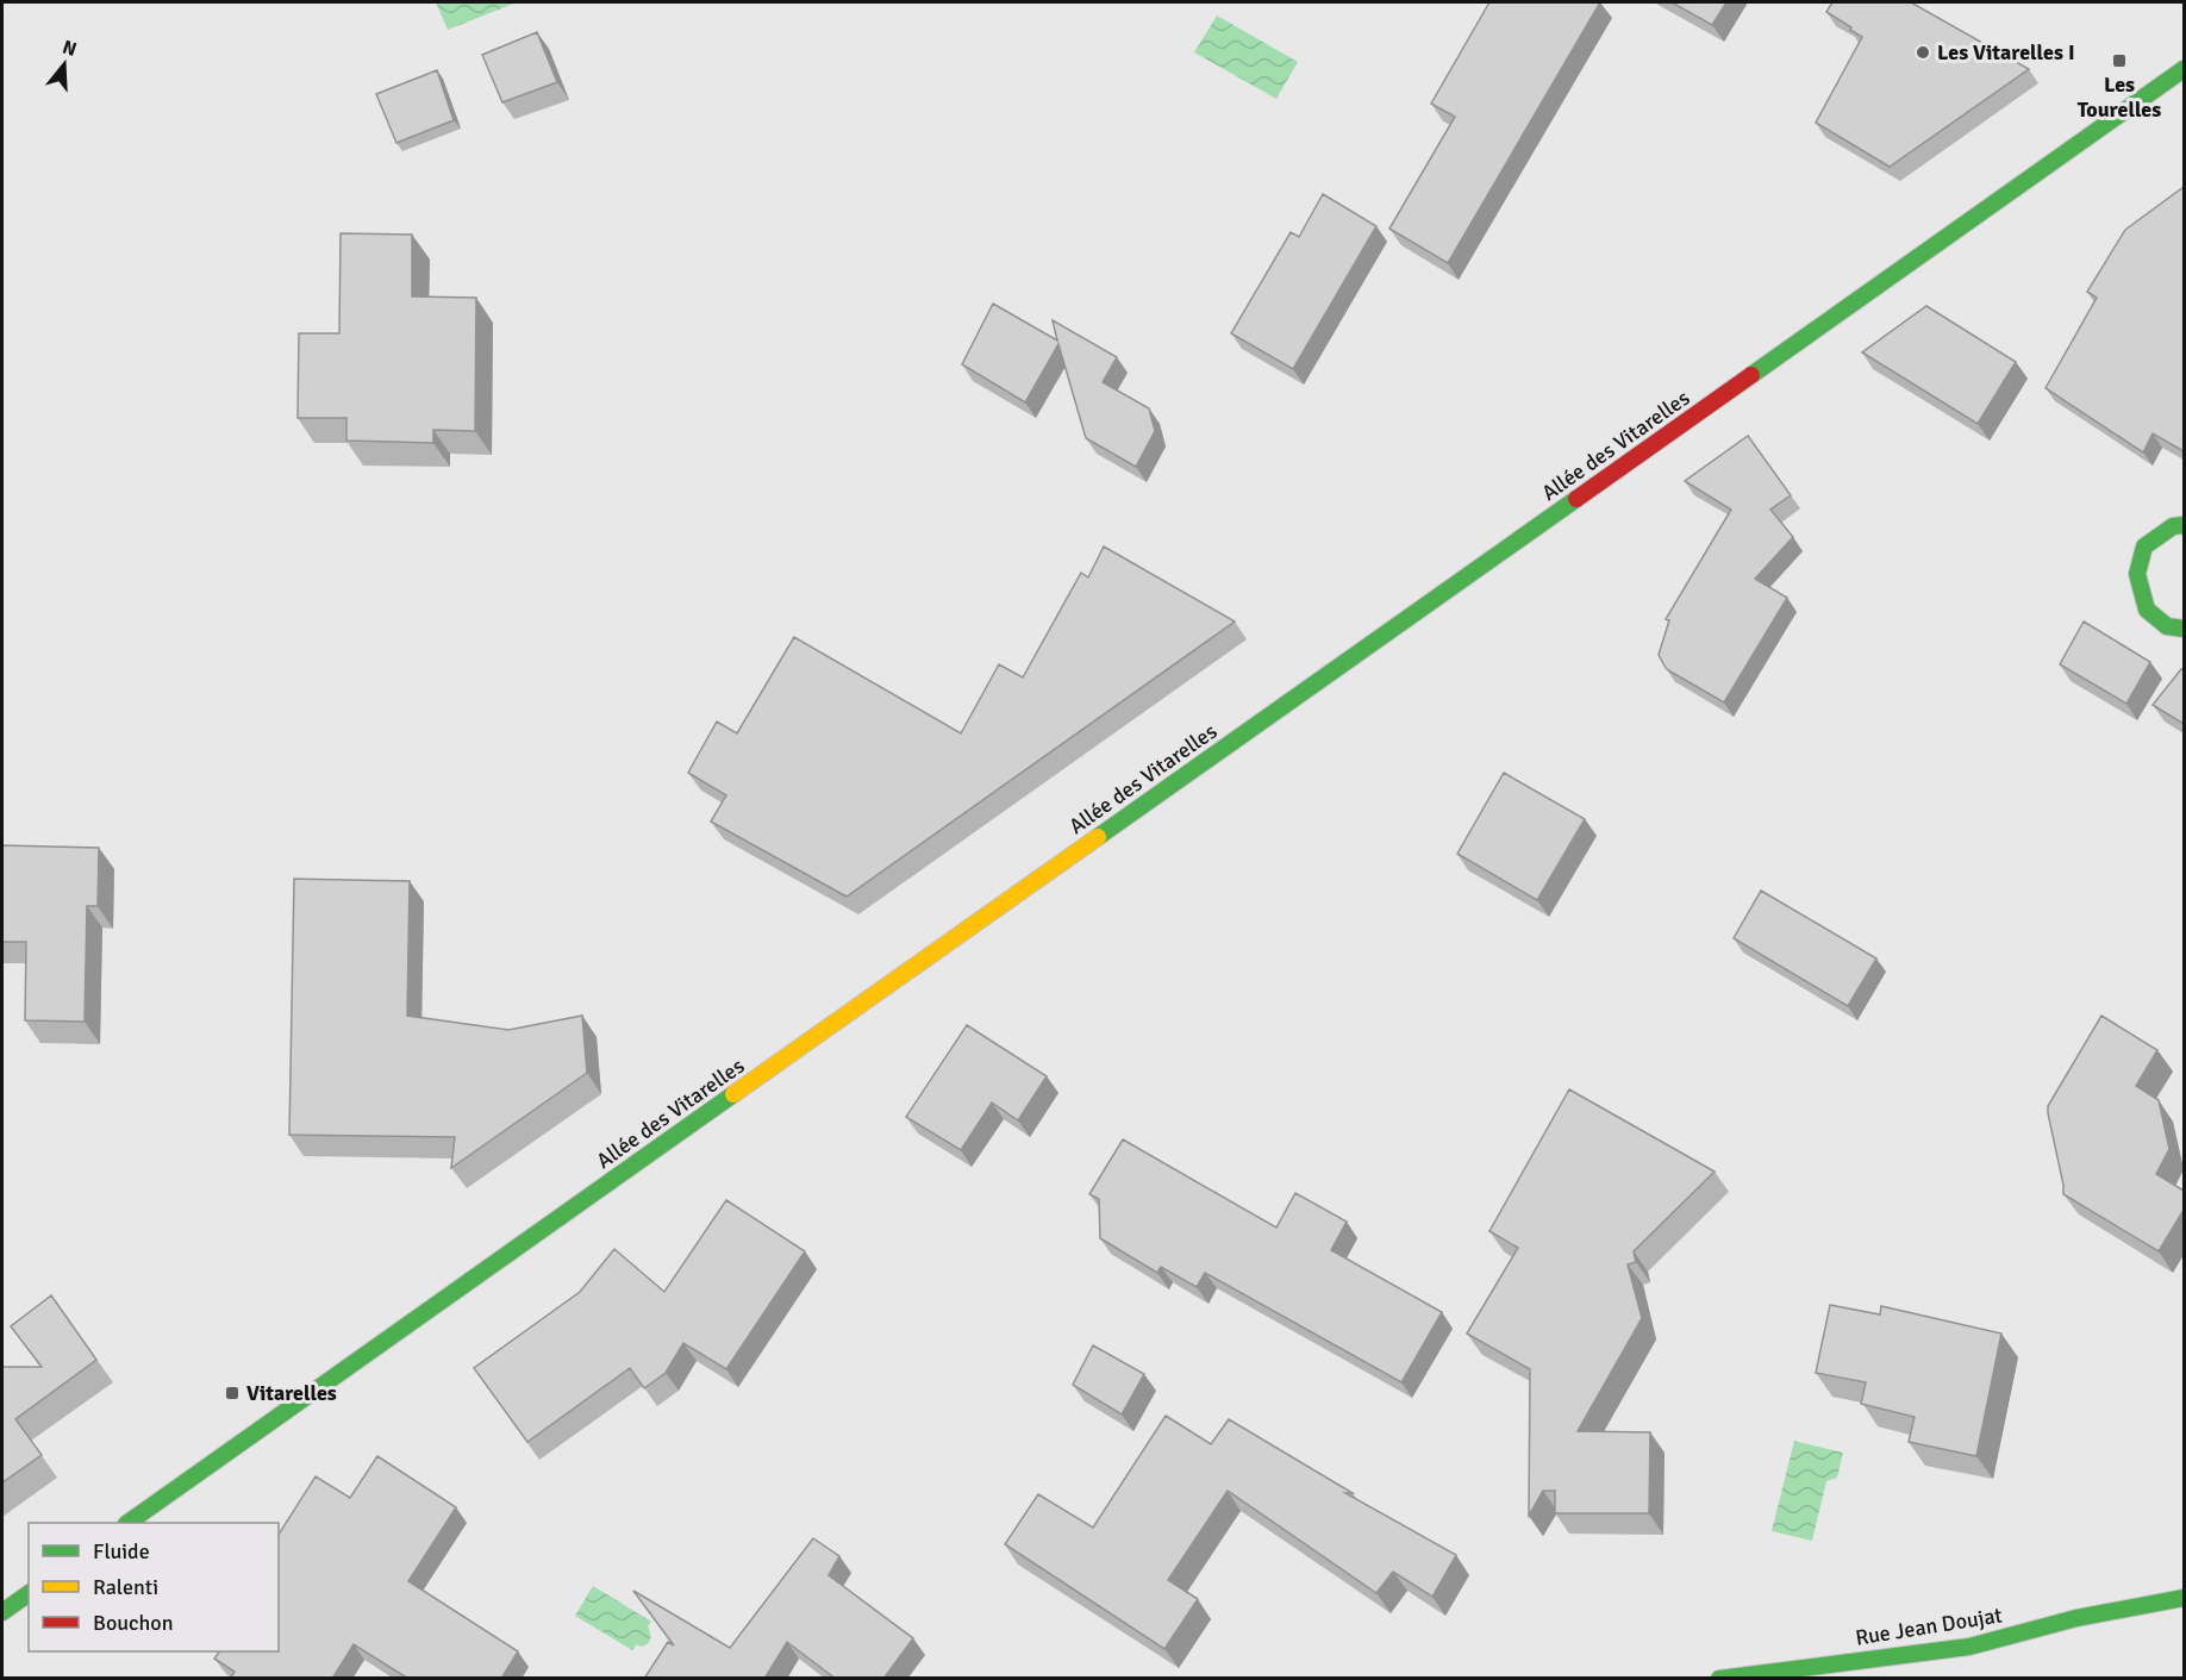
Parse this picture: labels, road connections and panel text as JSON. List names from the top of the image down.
{
  "streets": {
    "main road": ["Allée des Vitarelles", "Rue Jean Doujat"]
  },
  "places": {
    "other": ["Les Vitarelles I"],
    "transit": ["Les Tourelles", "Vitarelles"]
  },
  "legend": ["Fluide", "Ralenti", "Bouchon"],
  "north": "top"
}
